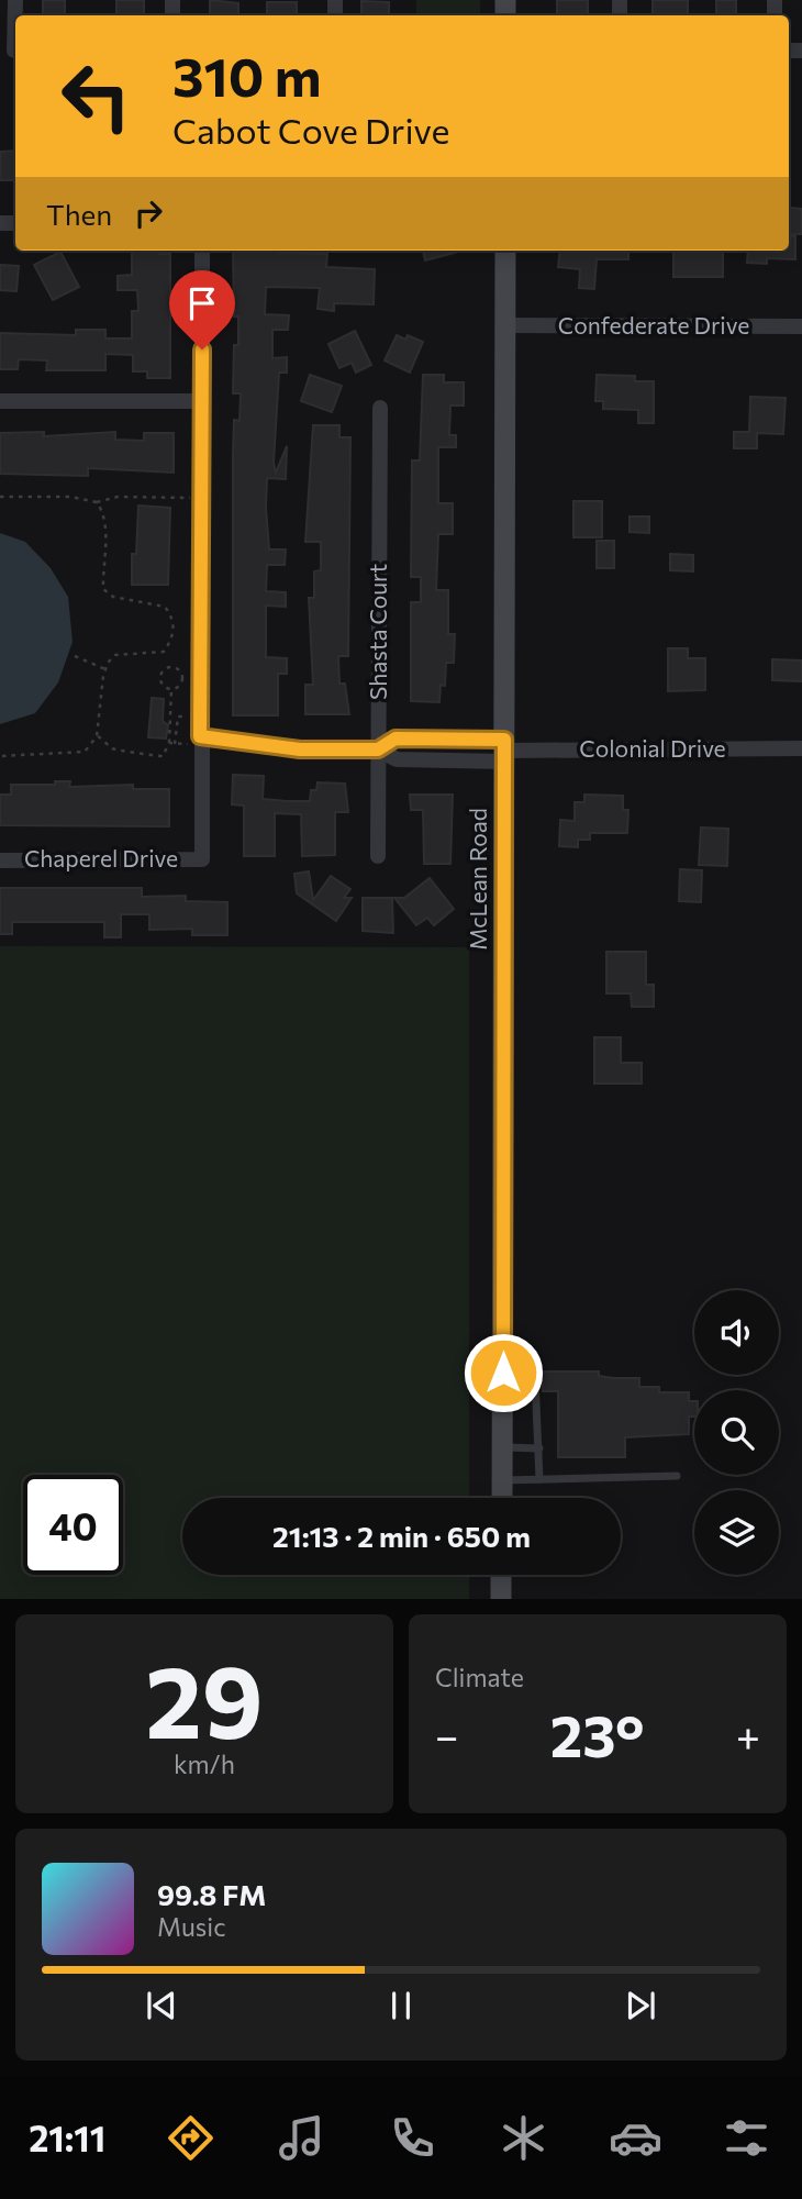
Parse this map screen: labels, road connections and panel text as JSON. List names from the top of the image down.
{
  "streets": {
    "street": [
      "Confederate Drive",
      "Shasta Court",
      "Colonial Drive",
      "Chaperel Drive",
      "McLean Road"
    ]
  },
  "crossings": [
    ["Confederate Drive", "McLean Road"],
    ["Shasta Court", "Colonial Drive"],
    ["Colonial Drive", "Chaperel Drive"],
    ["Colonial Drive", "McLean Road"]
  ],
  "page": {
    "turn": ["310 m", "Cabot Cove Drive"],
    "then": "Then",
    "limit": "40",
    "trip": "21:13 · 2 min · 650 m",
    "tile": [
      ["29", "km/h"],
      "Climate"
    ],
    "heat": ["−", "23°", "+"],
    "song": ["99.8 FM", "Music"],
    "tabs": "21:11"
  }
}
